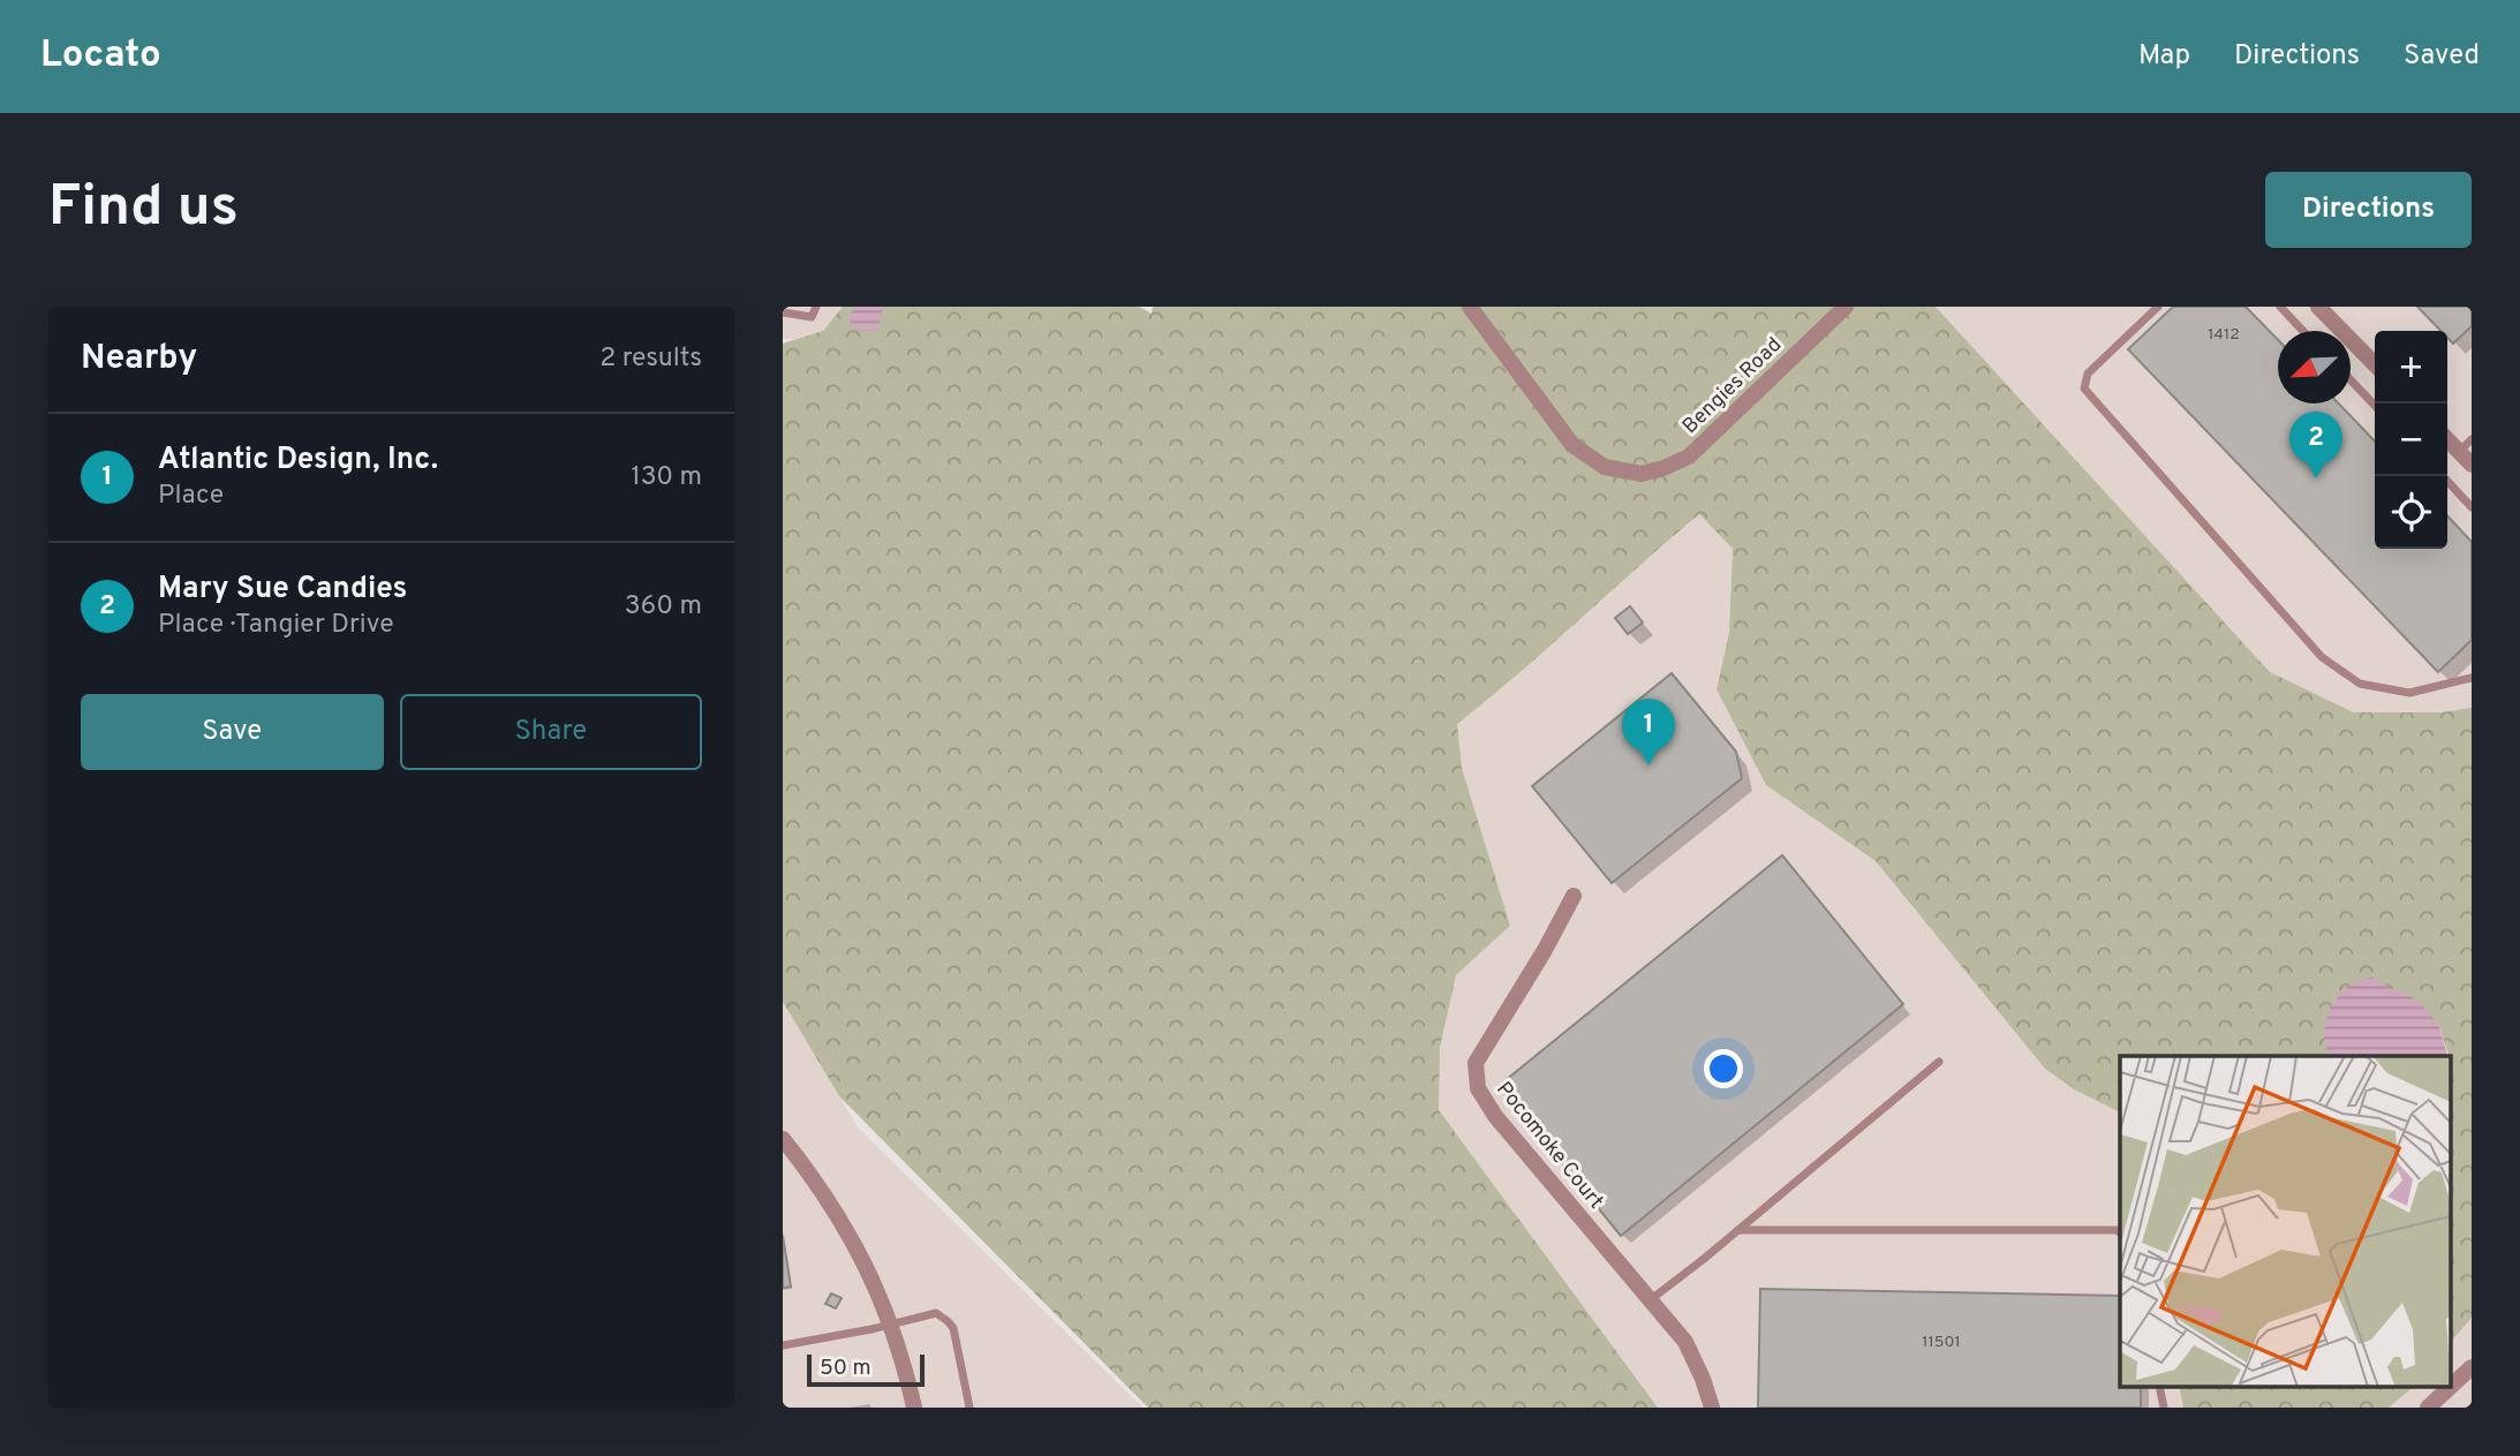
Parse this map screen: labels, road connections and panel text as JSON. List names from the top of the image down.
{
  "streets": {
    "street": ["Bengies Road", "Pocomoke Court"]
  },
  "house_numbers": ["1412", "11501"],
  "scale_bar": "50 m",
  "north": "bottom left",
  "page": {
    "header": "Locato",
    "nav": ["Map", "Directions", "Saved"],
    "buttons": [
      "Directions",
      ["Save", "Share"]
    ],
    "title": "Find us",
    "heading": ["Nearby", "2 results"],
    "map_buttons": ["+", "−"],
    "list": [
      {
        "mark": "1",
        "name": "Atlantic Design, Inc.",
        "note": "Place",
        "value": "130 m"
      },
      {
        "mark": "2",
        "name": "Mary Sue Candies",
        "note": "Place · Tangier Drive",
        "value": "360 m"
      }
    ],
    "pins": ["2", "1"],
    "scale": "50 m"
  }
}
